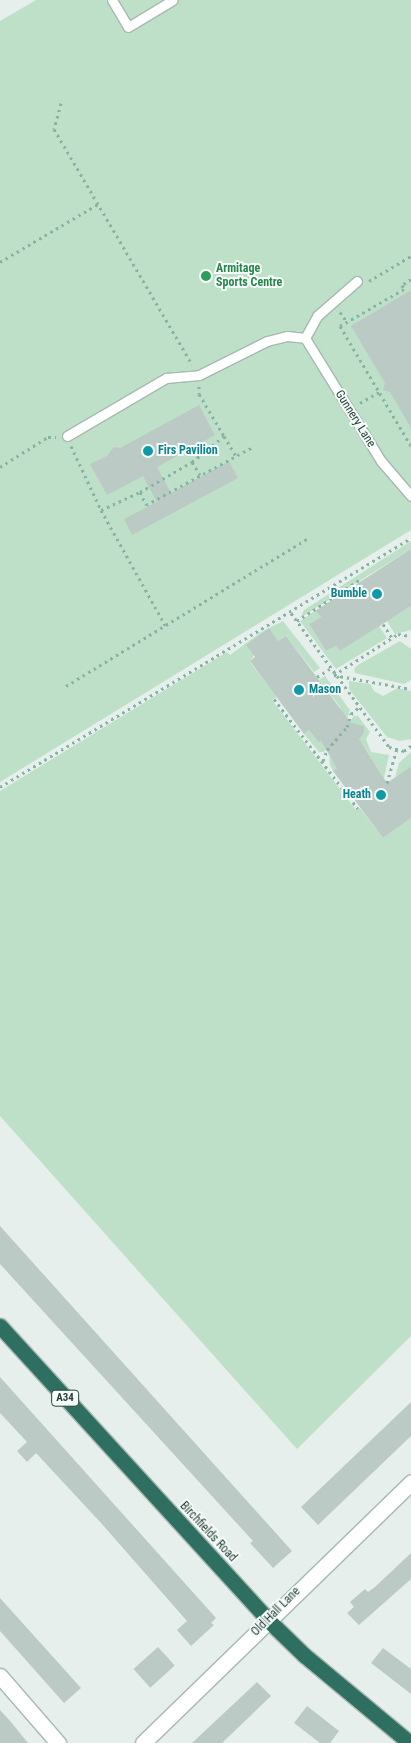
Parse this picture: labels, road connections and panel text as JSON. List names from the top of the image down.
{
  "streets": {
    "highway": ["A34", "Birchfields Road"],
    "street": ["Old Hall Lane"],
    "lane": ["Gunnery Lane"]
  },
  "crossings": [
    ["Birchfields Road", "Old Hall Lane"]
  ],
  "places": [
    "Armitage Sports Centre",
    "Firs Pavilion",
    "Bumble",
    "Mason",
    "Heath"
  ]
}
